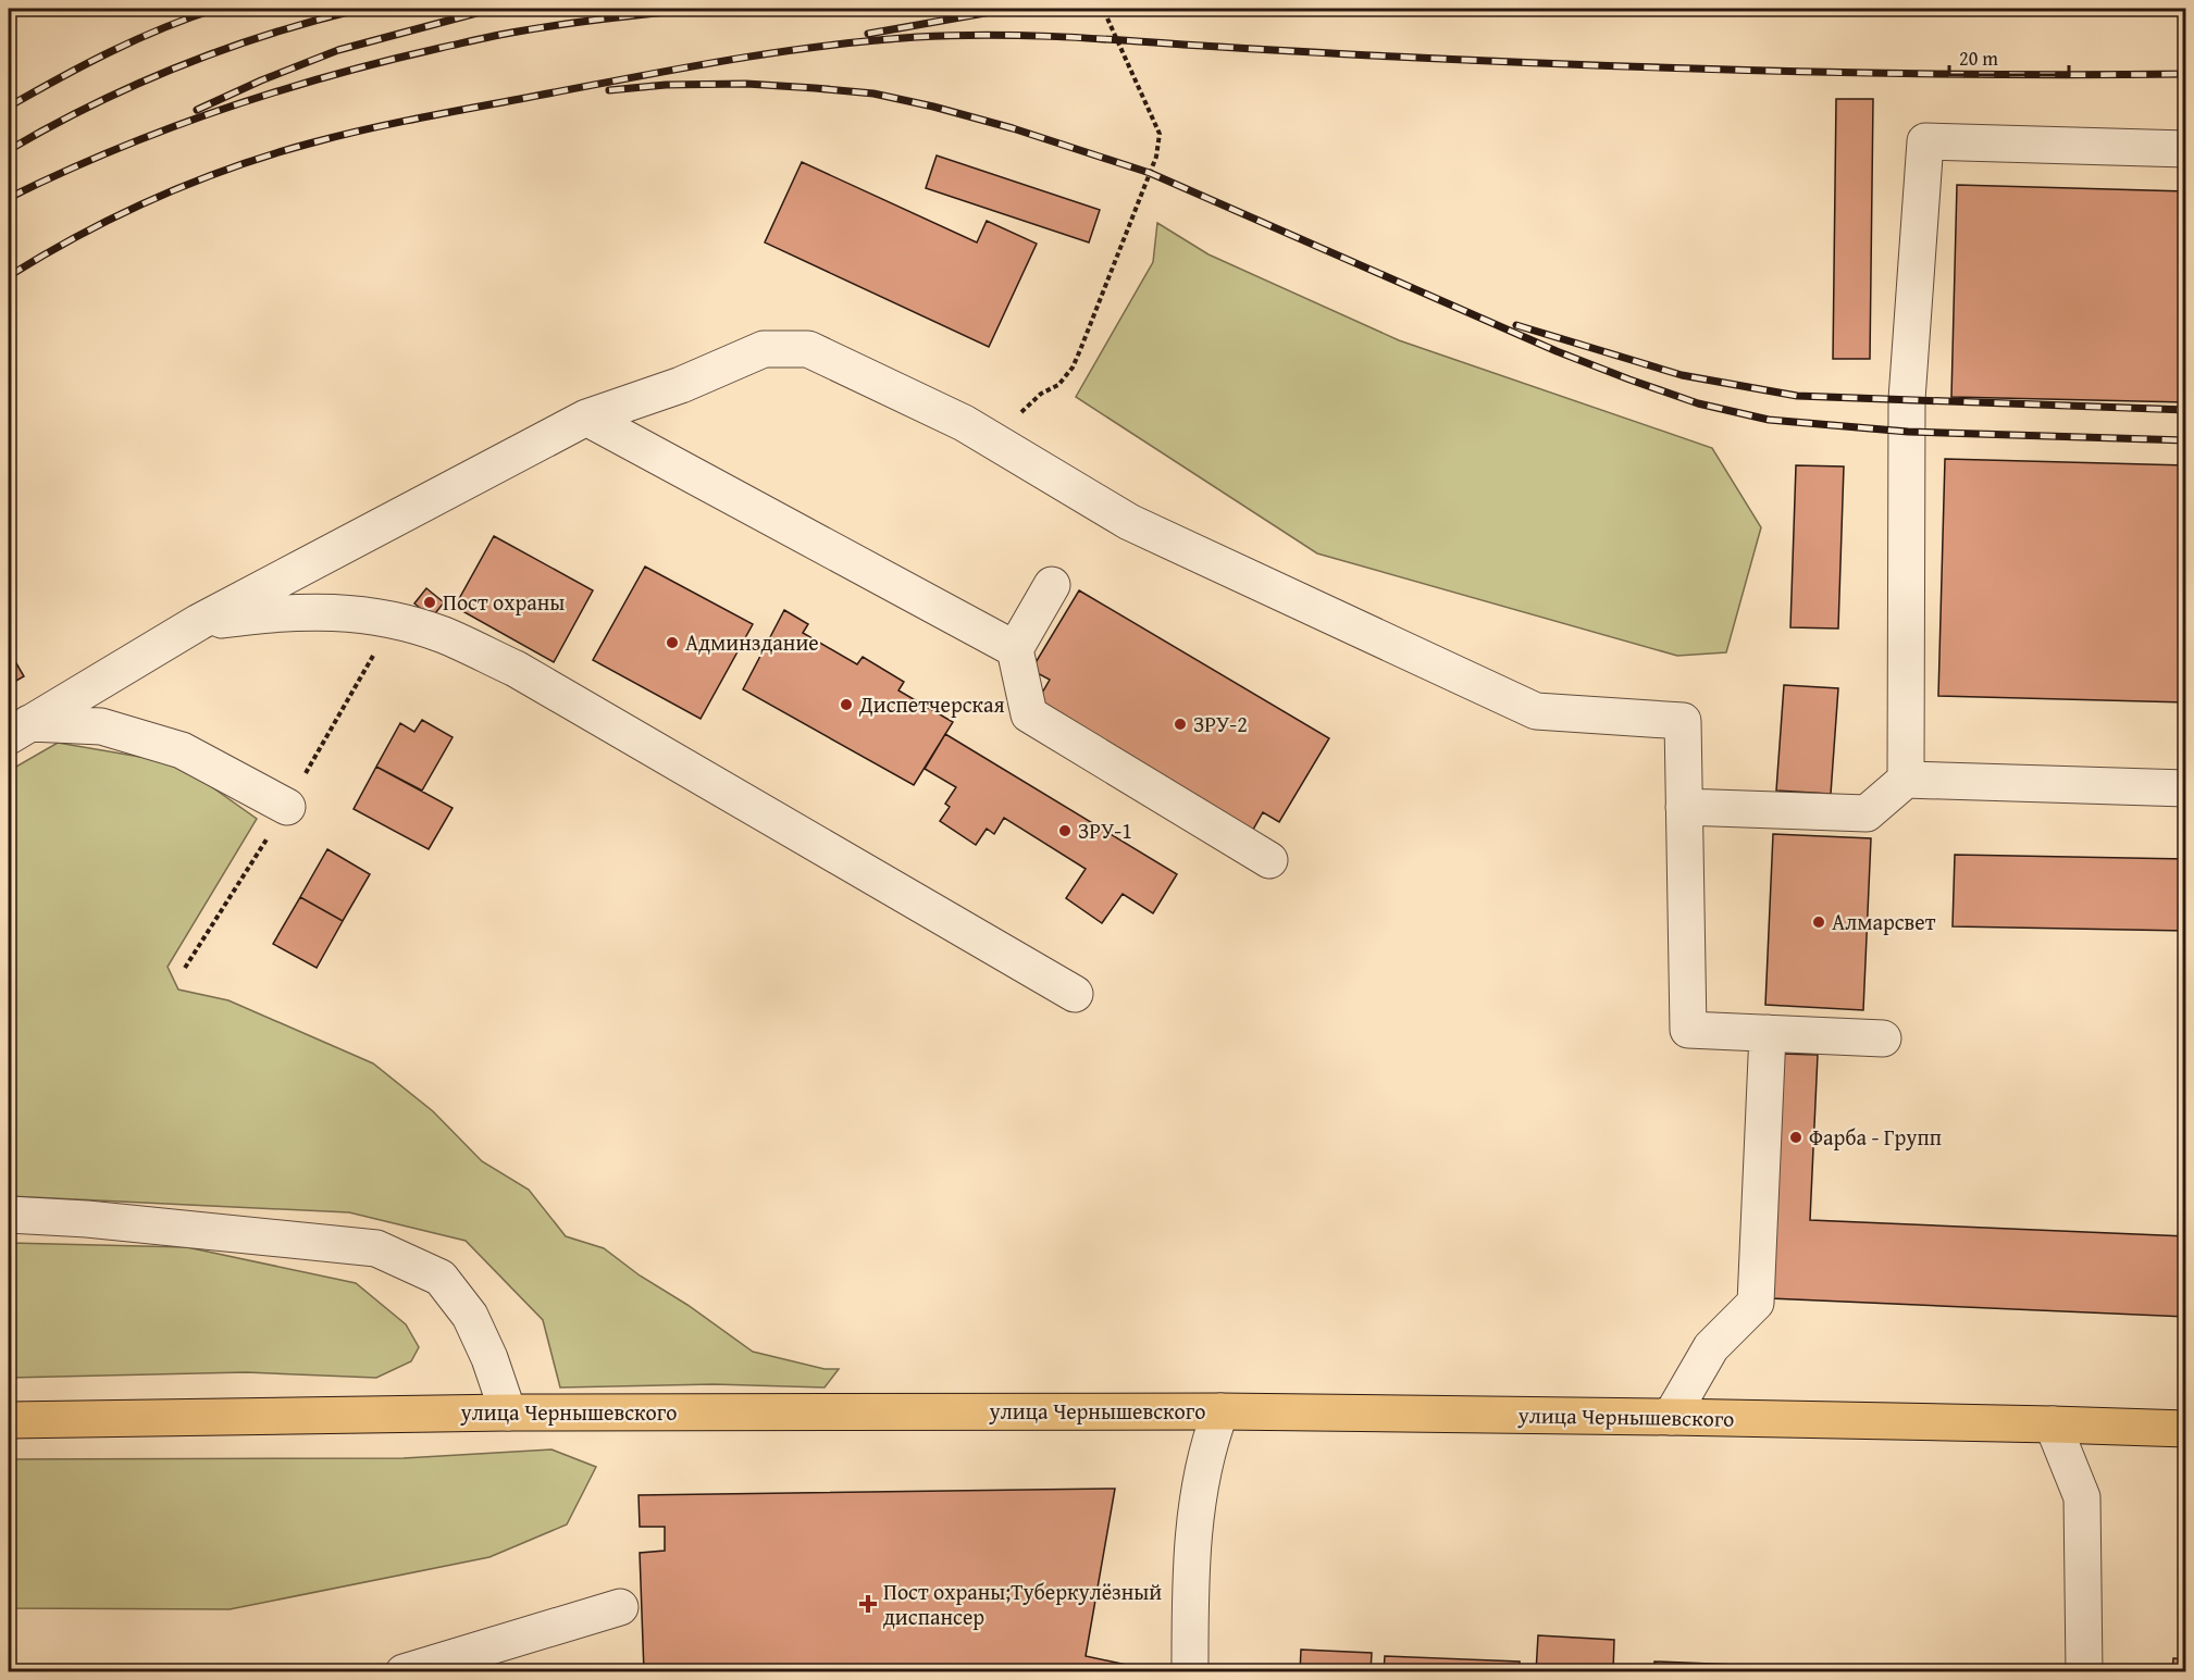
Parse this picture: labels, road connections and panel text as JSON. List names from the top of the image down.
{
  "streets": {
    "main road": ["улица Чернышевского"]
  },
  "places": {
    "other": [
      "Пост охраны",
      "Админздание",
      "Диспетчерская",
      "ЗРУ-2",
      "ЗРУ-1",
      "Алмарсвет",
      "Фарба - Групп"
    ],
    "health": ["Пост охраны;Туберкулёзный диспансер"]
  },
  "scale_bar": "20 m"
}
